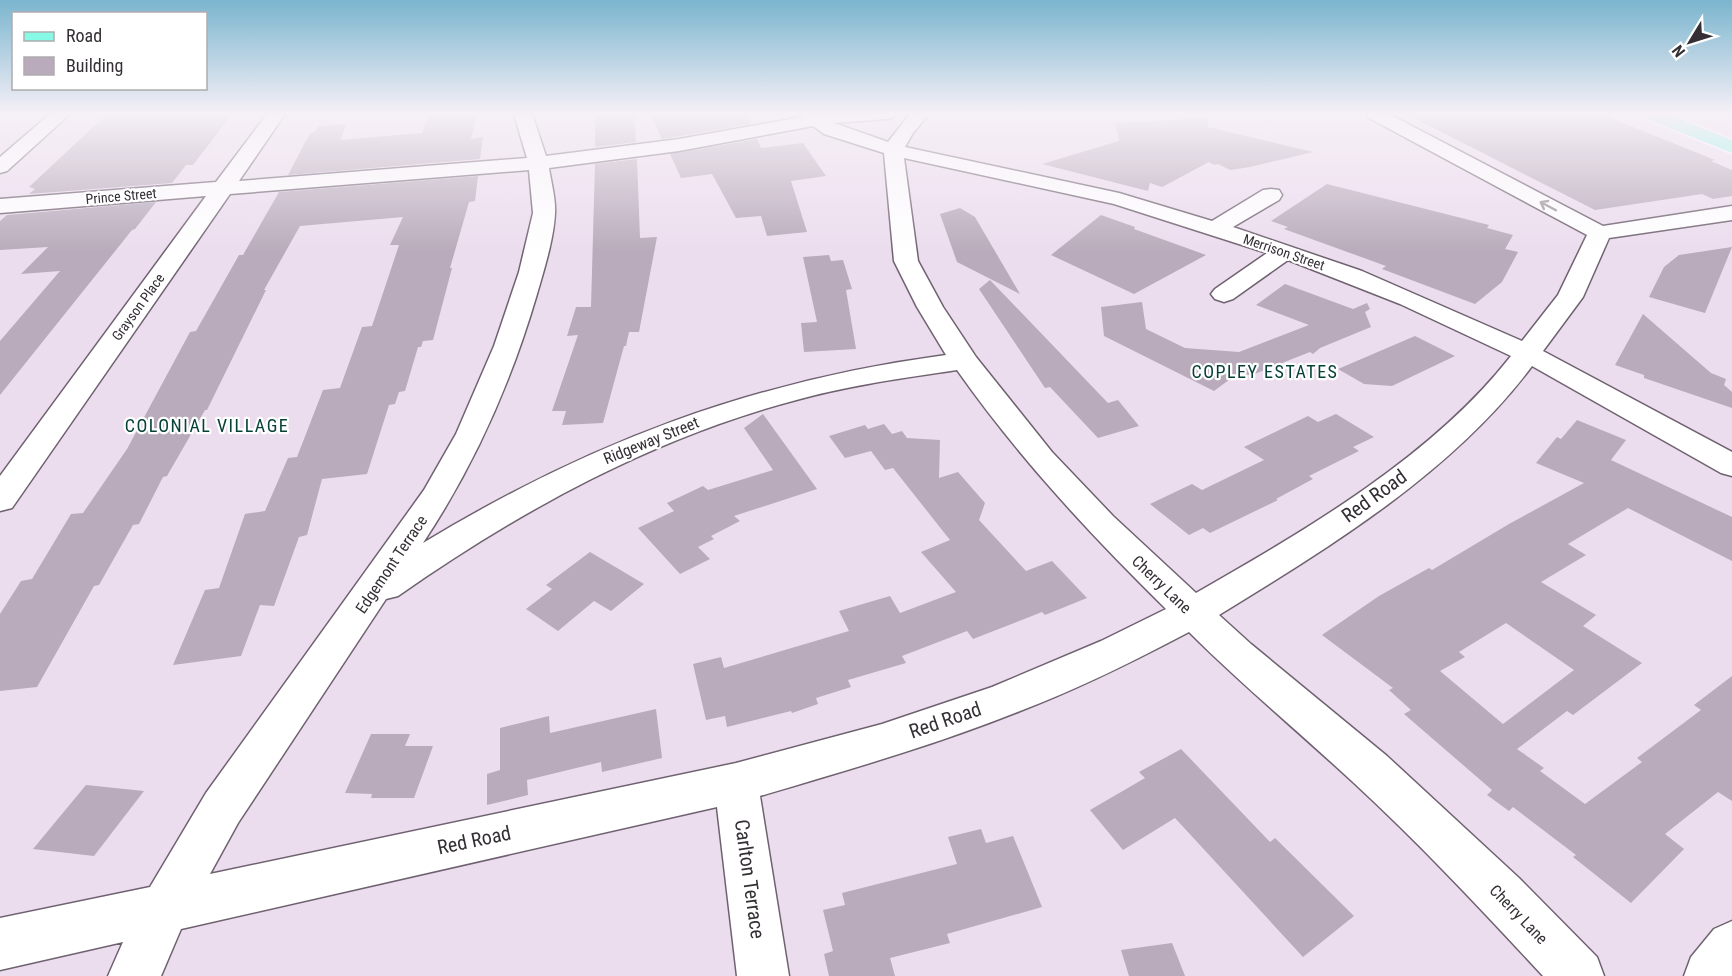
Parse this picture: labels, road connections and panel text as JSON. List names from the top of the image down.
{
  "streets": {
    "street": [
      "Prince Street",
      "Merrison Street",
      "Grayson Place",
      "Ridgeway Street",
      "Red Road",
      "Edgemont Terrace",
      "Cherry Lane",
      "Carlton Terrace"
    ]
  },
  "crossings": [
    ["Prince Street", "Grayson Place"],
    ["Prince Street", "Edgemont Terrace"],
    ["Merrison Street", "Red Road"],
    ["Ridgeway Street", "Edgemont Terrace"],
    ["Ridgeway Street", "Cherry Lane"],
    ["Red Road", "Edgemont Terrace"],
    ["Red Road", "Cherry Lane"],
    ["Red Road", "Carlton Terrace"]
  ],
  "districts": ["COPLEY ESTATES", "COLONIAL VILLAGE"],
  "legend": ["Road", "Building"],
  "north": "bottom left"
}
